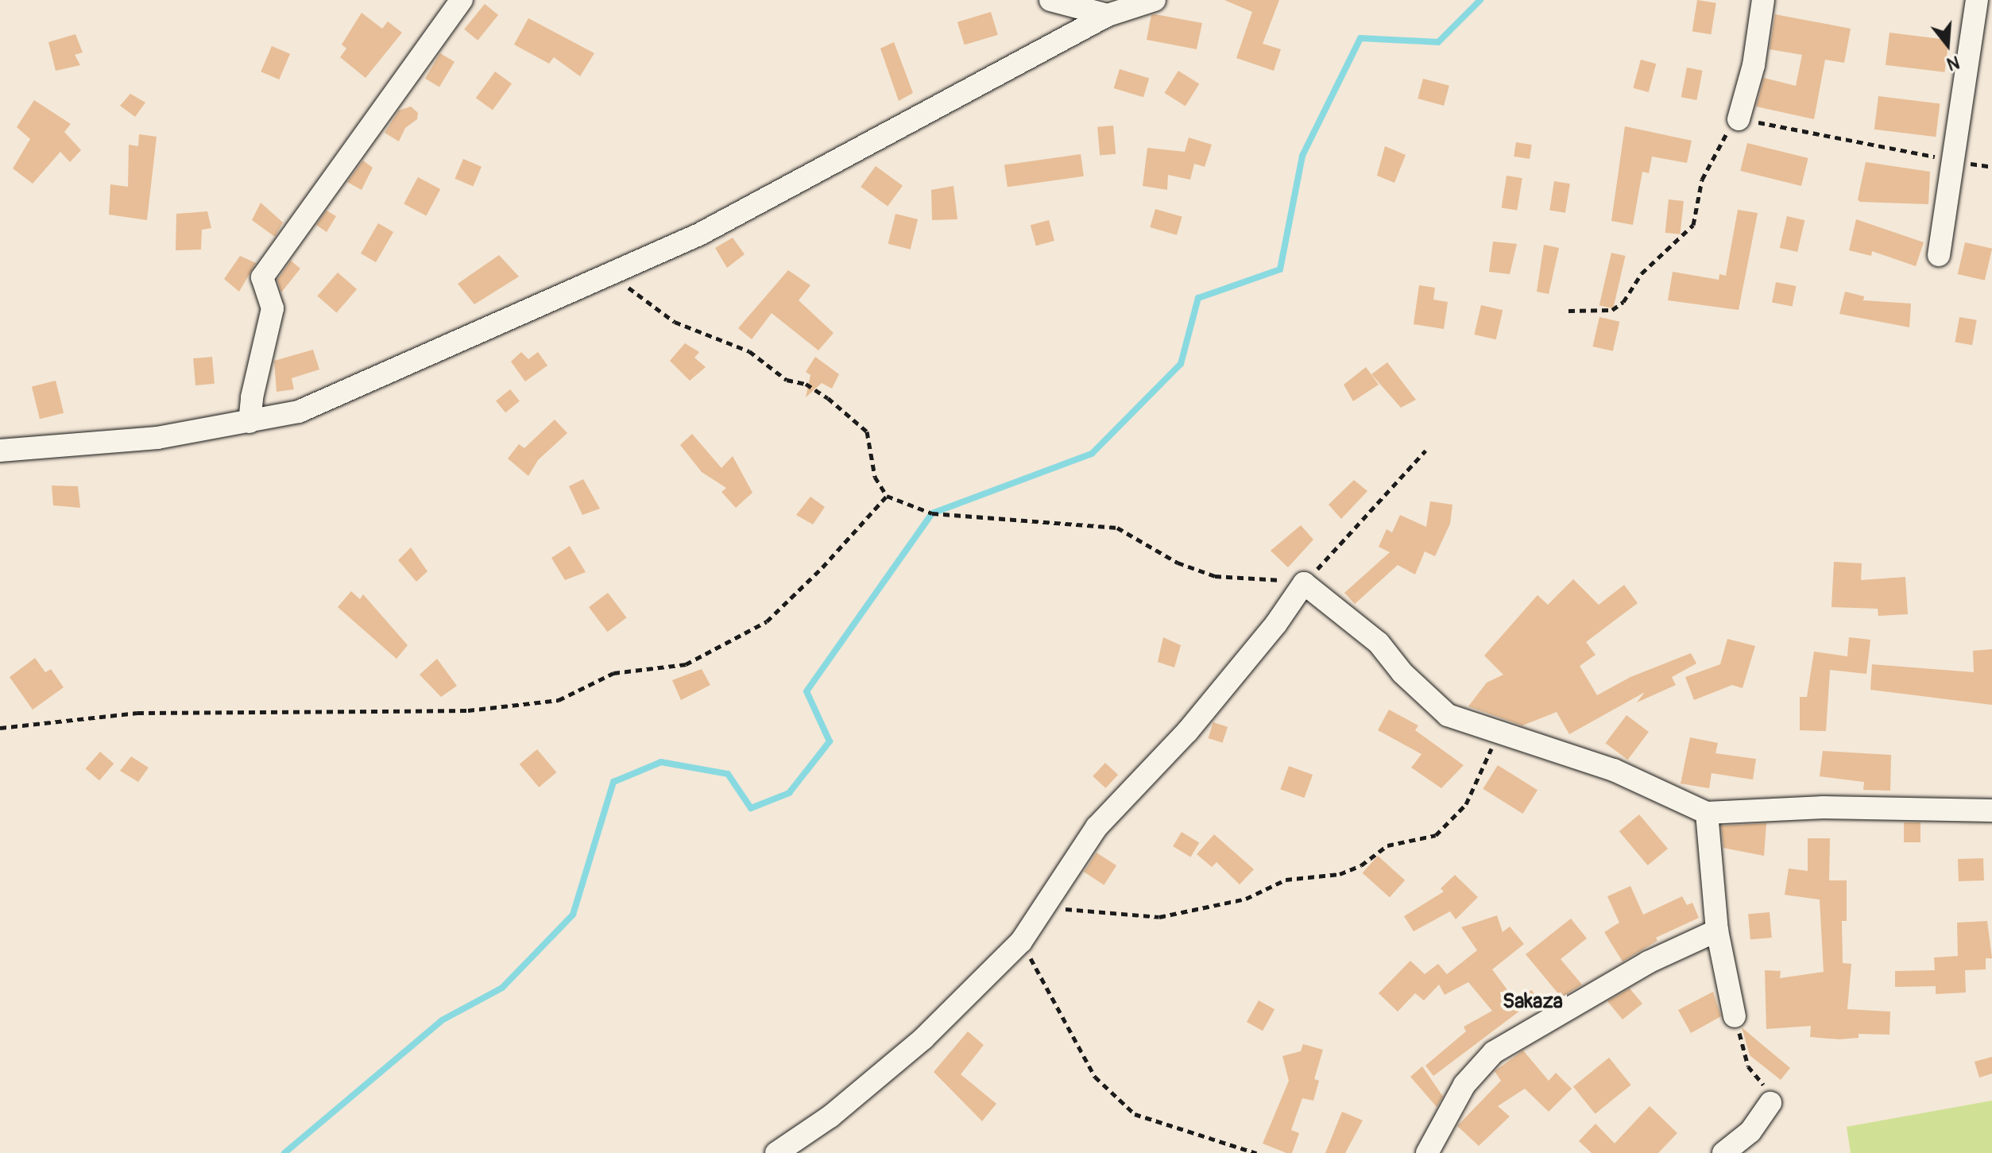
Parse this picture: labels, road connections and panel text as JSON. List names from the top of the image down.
{
  "districts": ["Sakaza"],
  "north": "bottom"
}
